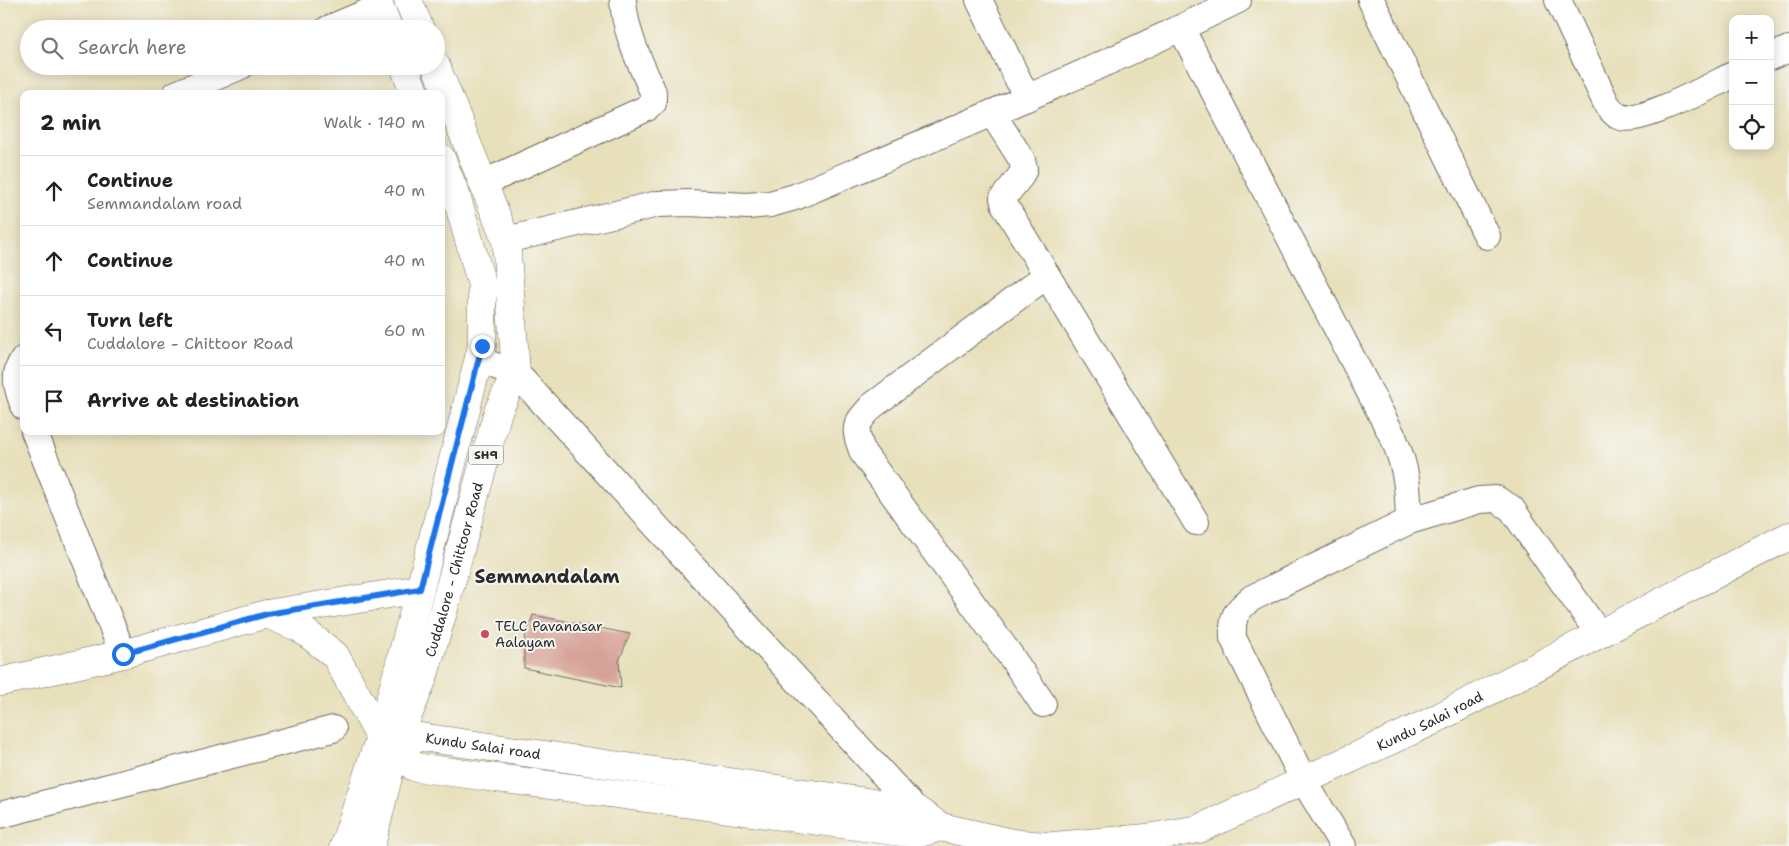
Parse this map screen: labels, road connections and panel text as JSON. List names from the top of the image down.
{
  "streets": {
    "main road": ["SH9", "Cuddalore - Chittoor Road", "Kundu Salai road"]
  },
  "crossings": [
    ["Cuddalore - Chittoor Road", "Kundu Salai road"]
  ],
  "districts": ["Semmandalam"],
  "places": ["TELC Pavanasar Aalayam"],
  "page": {
    "map_buttons": ["+", "−"],
    "search": "Search here",
    "heading": ["2 min", "Walk · 140 m"],
    "list": [
      ["Continue", "Semmandalam road", "40 m"],
      ["Continue", "40 m"],
      ["Turn left", "Cuddalore - Chittoor Road", "60 m"],
      "Arrive at destination"
    ]
  }
}
